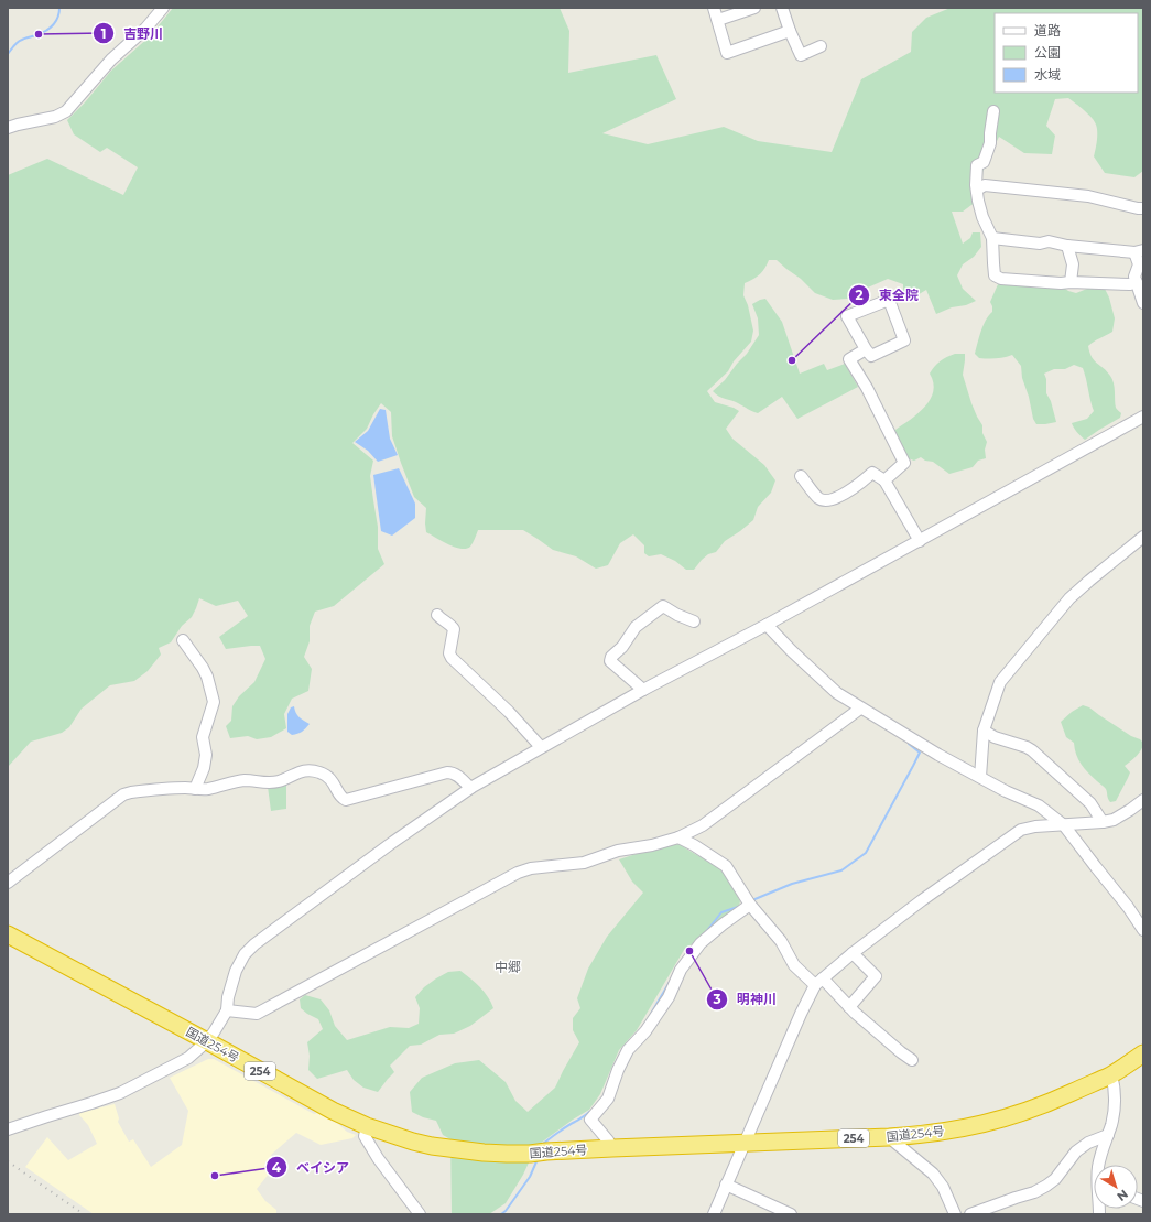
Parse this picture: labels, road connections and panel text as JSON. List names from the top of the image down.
{
  "streets": {
    "highway": ["国道254号", "254"]
  },
  "districts": ["中郷"],
  "places": [
    "吉野川",
    "東全院",
    "明神川",
    "ベイシア"
  ],
  "legend": ["道路", "公園", "水域"],
  "north": "bottom right"
}
